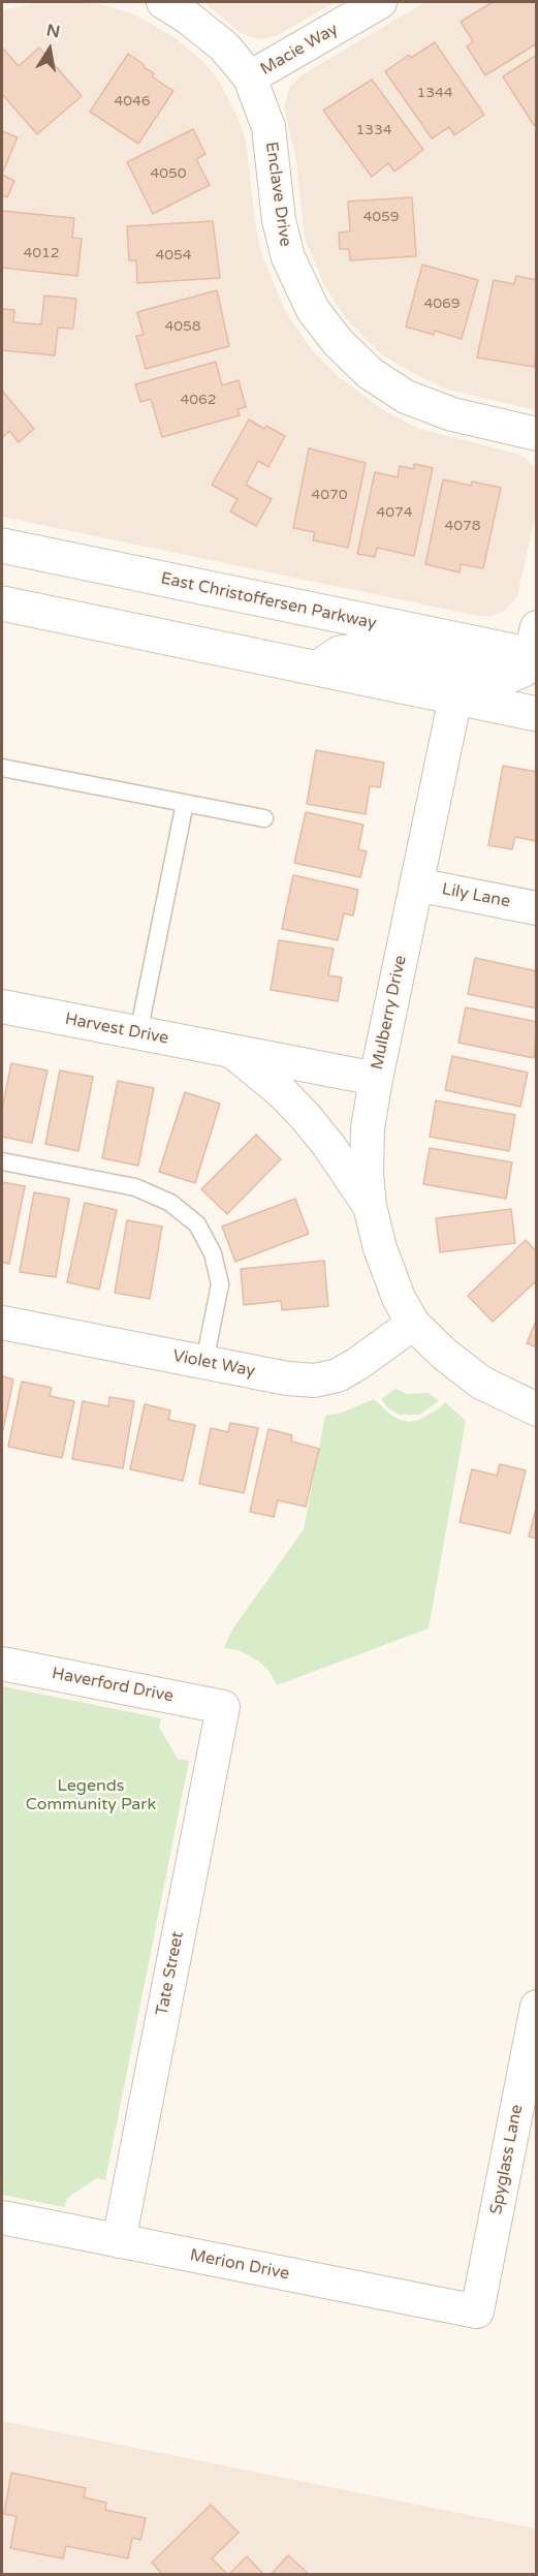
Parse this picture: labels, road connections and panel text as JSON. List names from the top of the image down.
{
  "streets": {
    "street": [
      "Macie Way",
      "Enclave Drive",
      "East Christoffersen Parkway",
      "Lily Lane",
      "Mulberry Drive",
      "Harvest Drive",
      "Violet Way",
      "Haverford Drive",
      "Tate Street",
      "Spyglass Lane",
      "Merion Drive"
    ]
  },
  "crossings": [
    ["Macie Way", "Enclave Drive"],
    ["Lily Lane", "Mulberry Drive"],
    ["Mulberry Drive", "Harvest Drive"],
    ["Mulberry Drive", "Violet Way"],
    ["Haverford Drive", "Tate Street"],
    ["Tate Street", "Merion Drive"],
    ["Spyglass Lane", "Merion Drive"]
  ],
  "parks": ["Legends Community Park"],
  "house_numbers": [
    "1344",
    "4046",
    "1334",
    "4050",
    "4059",
    "4012",
    "4054",
    "4069",
    "4058",
    "4062",
    "4070",
    "4074",
    "4078"
  ],
  "north": "top"
}
